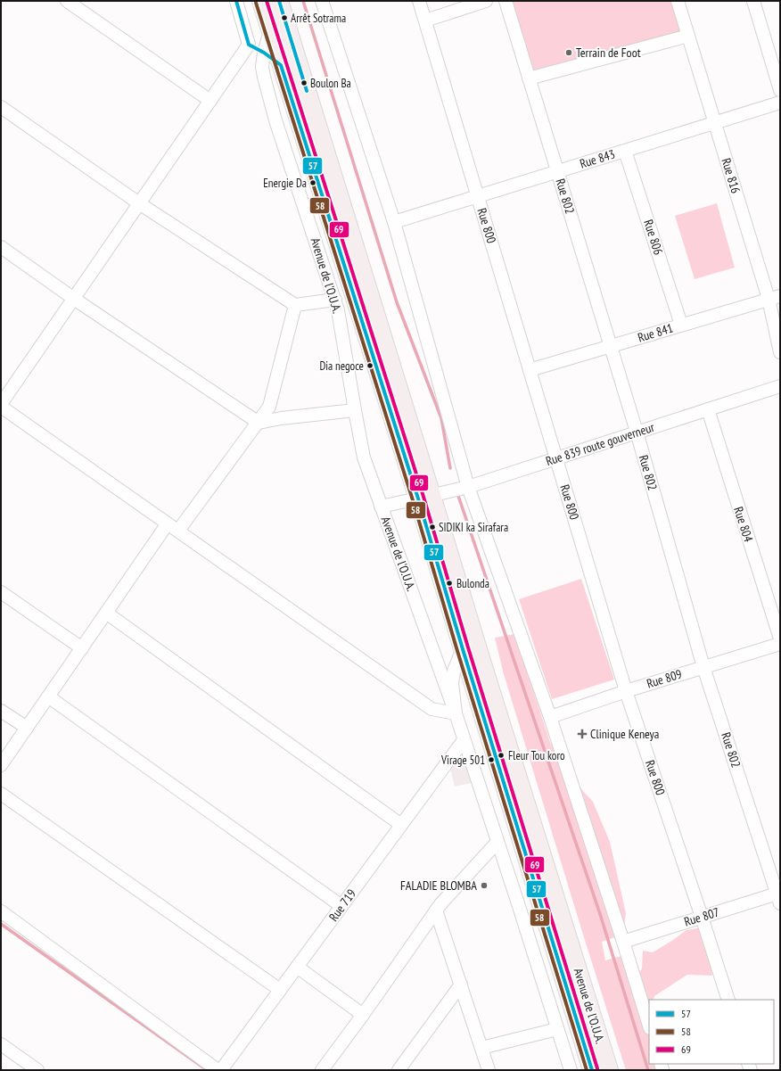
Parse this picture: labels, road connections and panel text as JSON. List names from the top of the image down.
{
  "streets": {
    "highway": ["Avenue de l'O.U.A."],
    "street": [
      "Rue 843",
      "Rue 816",
      "Rue 802",
      "Rue 800",
      "Rue 806",
      "Rue 841",
      "Rue 839 route gouverneur",
      "Rue 804",
      "Rue 809",
      "Rue 719",
      "Rue 807"
    ]
  },
  "crossings": [
    ["Rue 843", "Rue 816"],
    ["Rue 843", "Rue 802"],
    ["Rue 843", "Rue 800"],
    ["Rue 843", "Rue 806"],
    ["Rue 816", "Rue 841"],
    ["Rue 802", "Rue 841"],
    ["Rue 802", "Rue 839 route gouverneur"],
    ["Rue 802", "Rue 809"],
    ["Rue 802", "Rue 807"],
    ["Rue 800", "Rue 841"],
    ["Rue 800", "Rue 839 route gouverneur"],
    ["Rue 800", "Rue 809"],
    ["Rue 800", "Rue 807"],
    ["Rue 806", "Rue 841"],
    ["Avenue de l'O.U.A.", "Rue 839 route gouverneur"],
    ["Avenue de l'O.U.A.", "Rue 719"],
    ["Rue 839 route gouverneur", "Rue 804"]
  ],
  "places": {
    "other": [
      "Arrêt Sotrama",
      "Terrain de Foot",
      "Boulon Ba",
      "Energie Da",
      "Dia negoce",
      "SIDIKI ka Sirafara",
      "Bulonda",
      "Fleur Tou koro",
      "Virage 501",
      "FALADIE BLOMBA"
    ],
    "health": ["Clinique Keneya"]
  },
  "lines": ["transit line 57", "transit line 69", "transit line 58"],
  "legend": ["57", "58", "69"]
}
